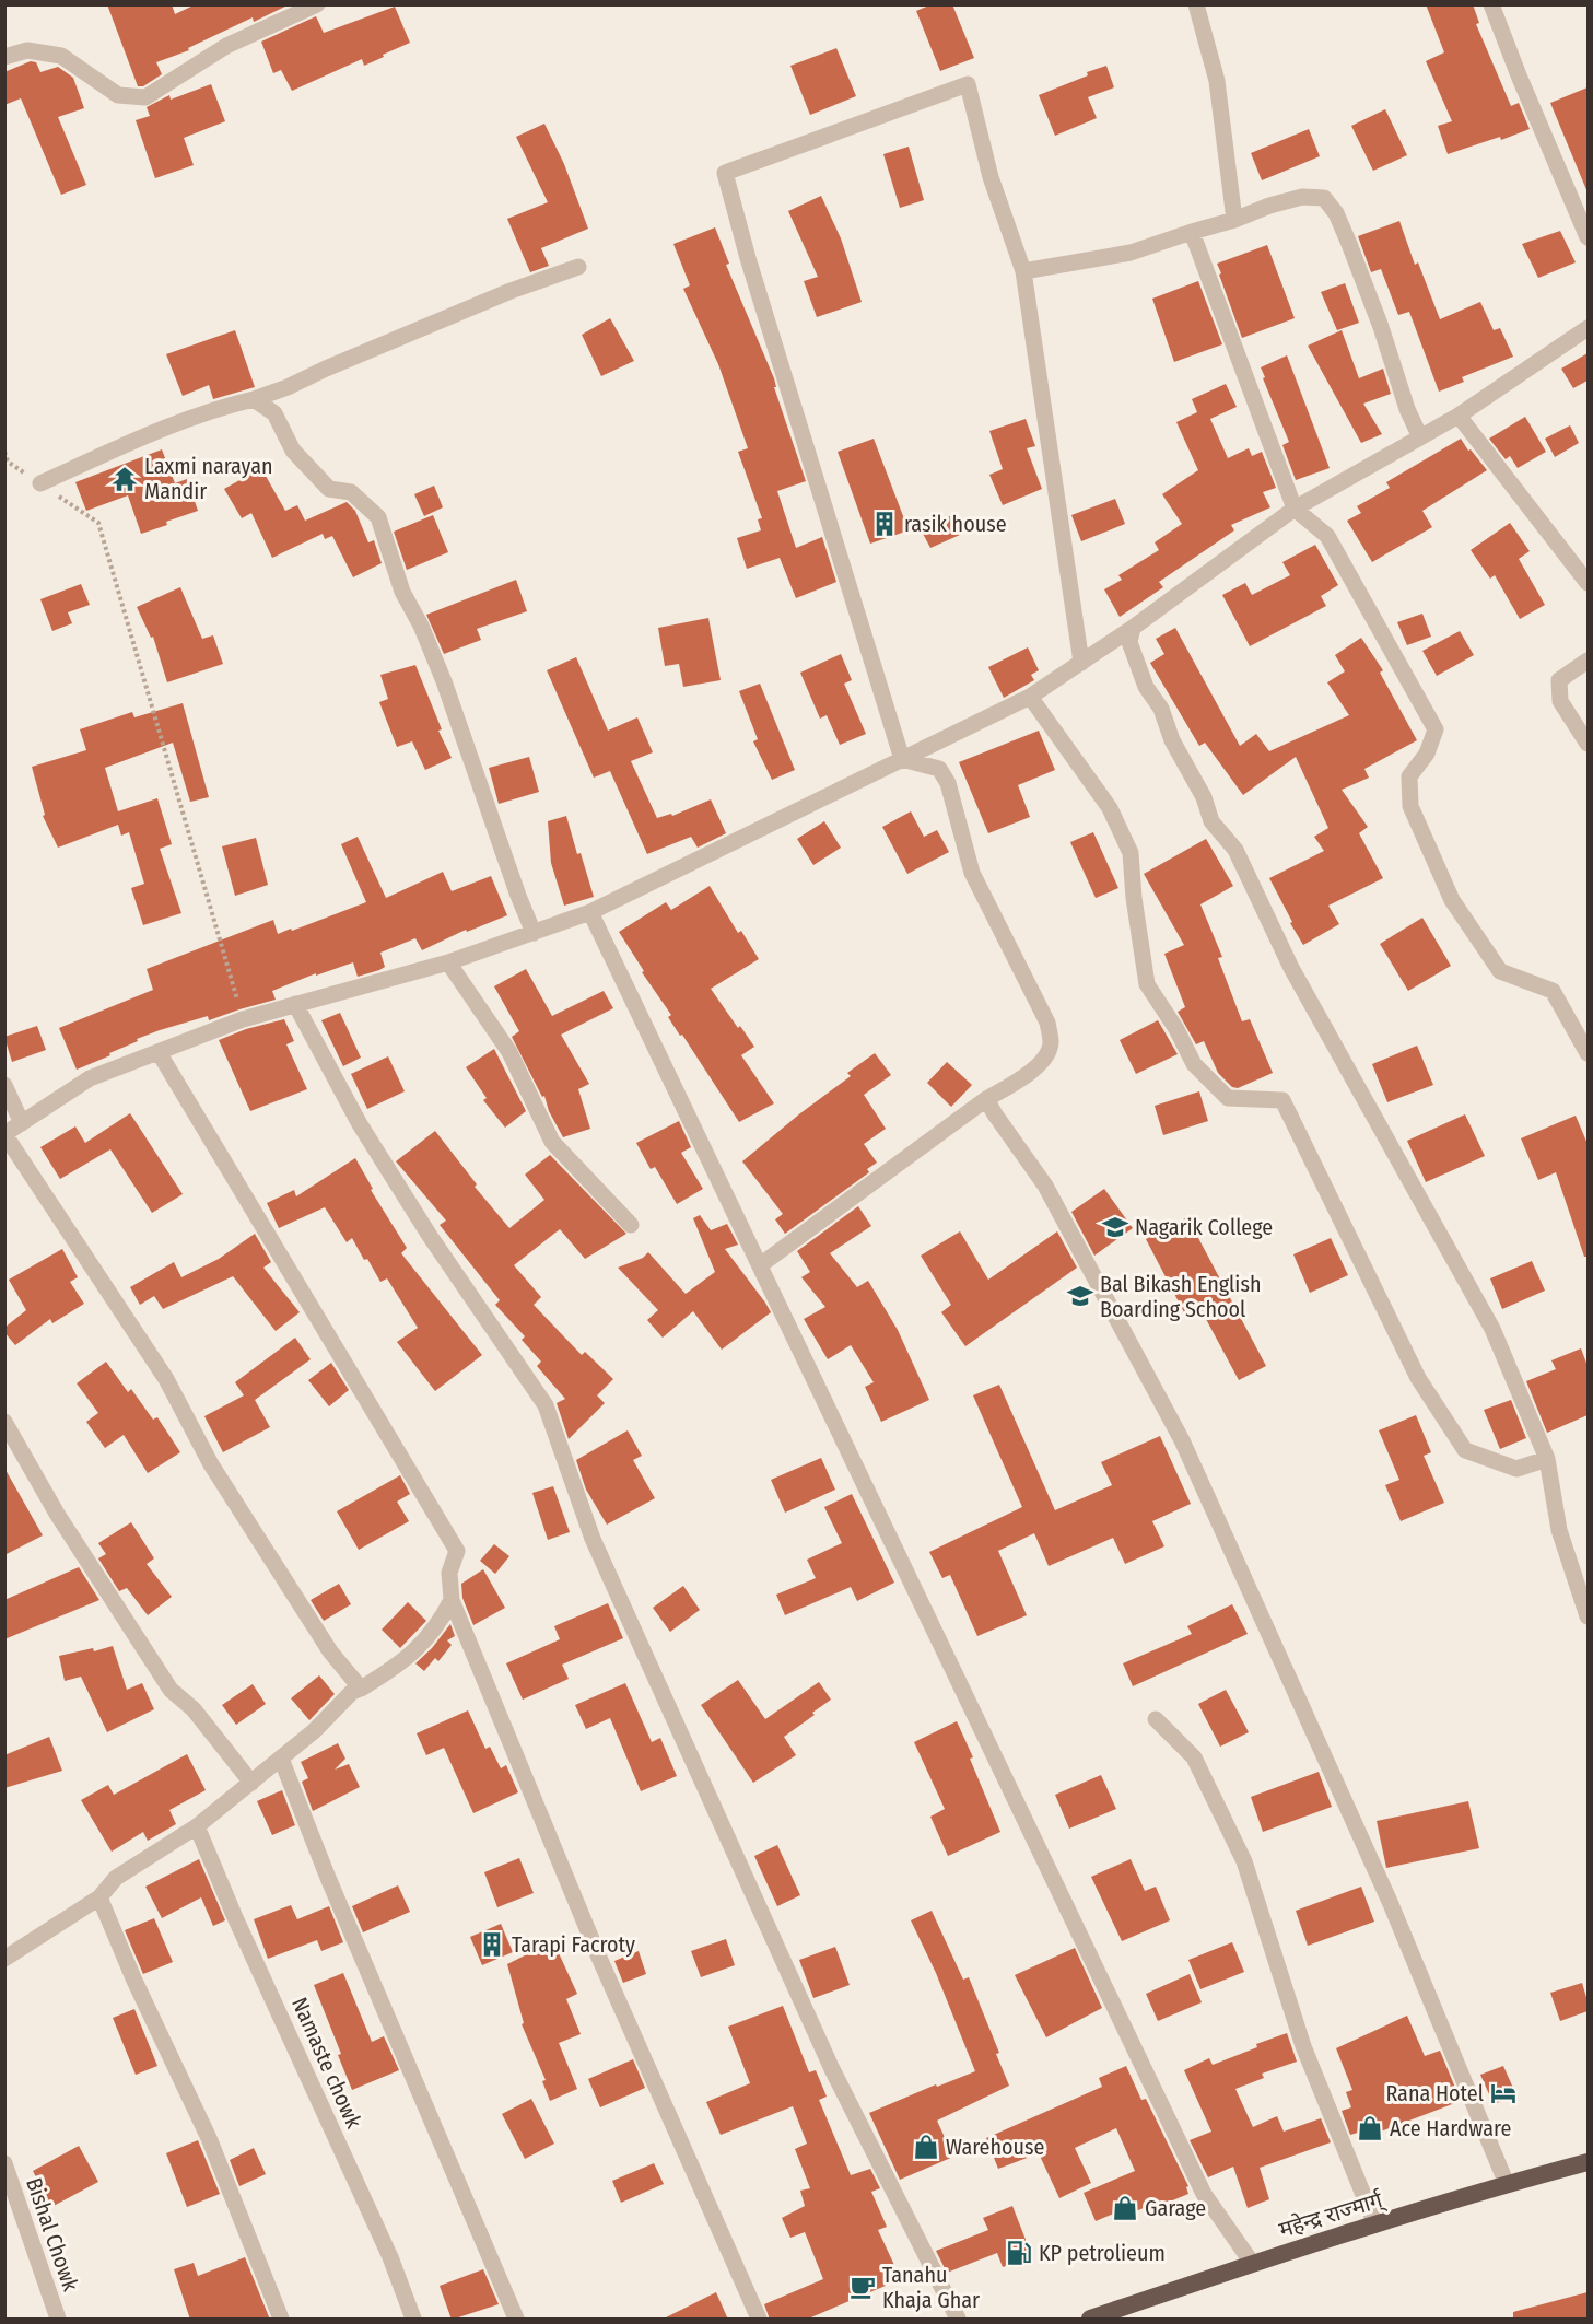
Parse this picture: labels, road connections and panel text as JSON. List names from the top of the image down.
{
  "streets": {
    "highway": ["महेन्द्र राज्मार्ग्"],
    "street": ["Namaste chowk", "Bishal Chowk"]
  },
  "places": {
    "temple": ["Laxmi narayan Mandir"],
    "building": ["rasik house", "Tarapi Facroty"],
    "school or university": ["Nagarik College", "Bal Bikash English Boarding School"],
    "hotel": ["Rana Hotel"],
    "shop": ["Ace Hardware", "Warehouse", "Garage"],
    "fuel station": ["KP petrolieum"],
    "cafe": ["Tanahu Khaja Ghar"]
  }
}
